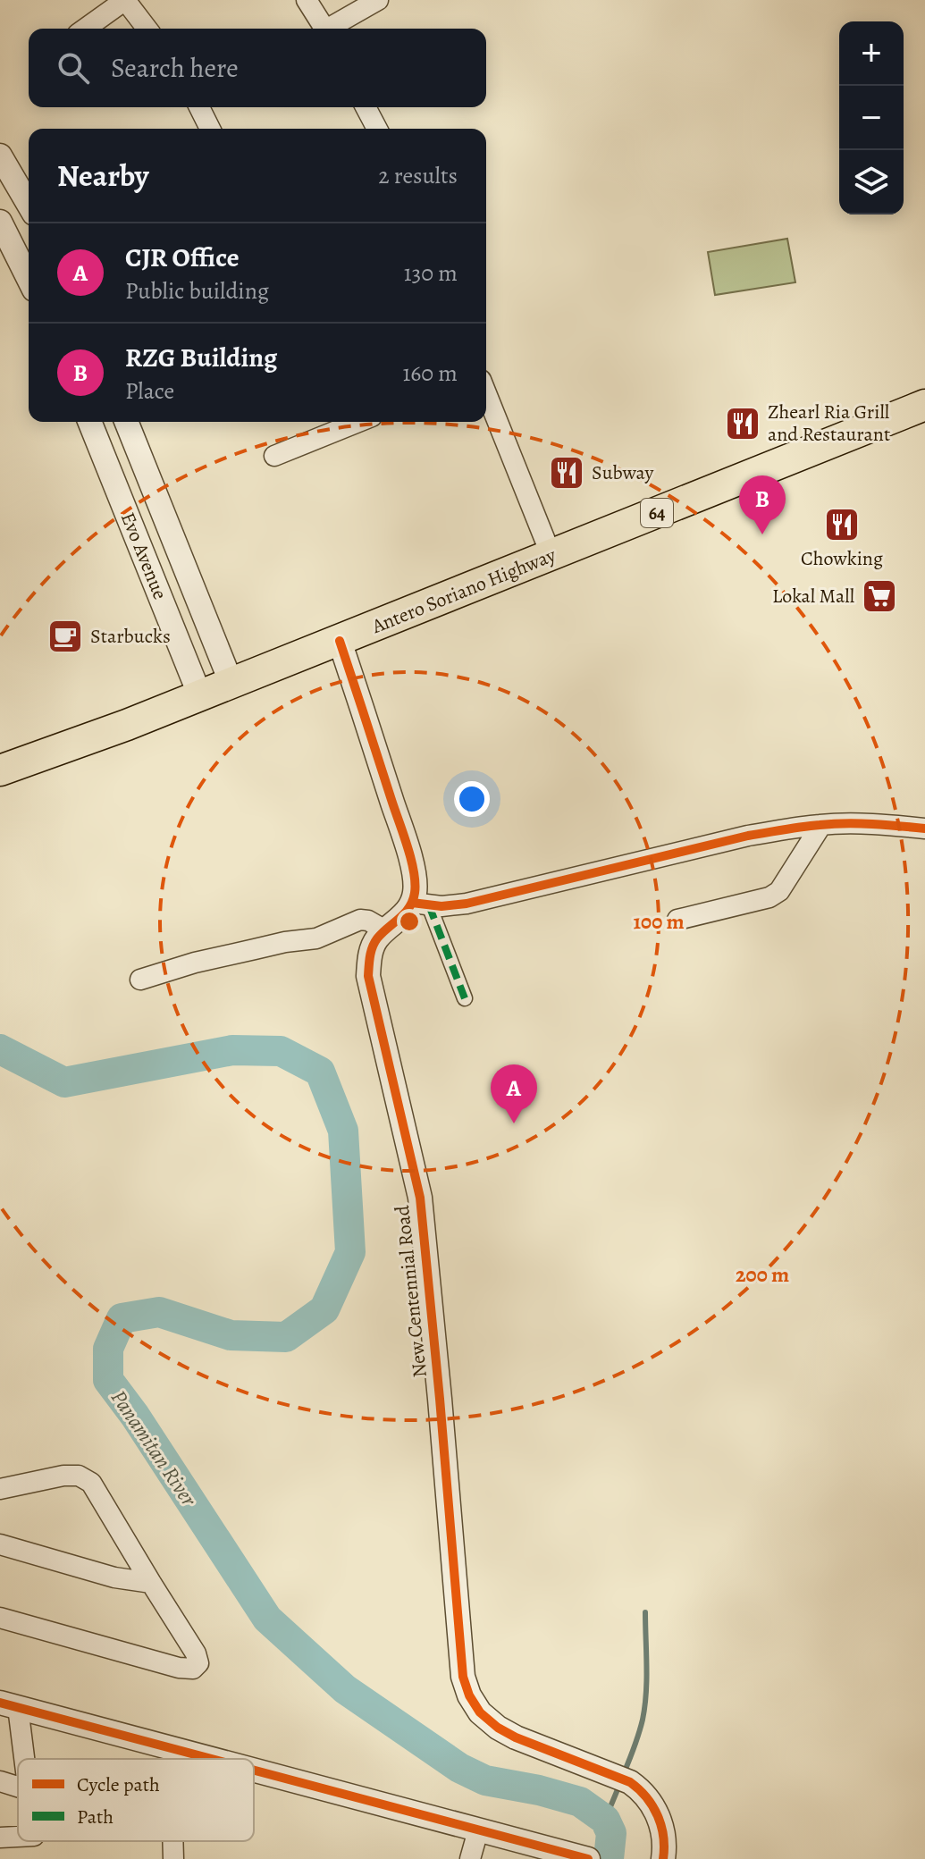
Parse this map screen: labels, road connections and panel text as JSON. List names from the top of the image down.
{
  "streets": {
    "main road": ["64", "Antero Soriano Highway"],
    "street": ["Evo Avenue", "New Centennial Road"]
  },
  "crossings": [
    ["Evo Avenue", "Antero Soriano Highway"]
  ],
  "water": ["Panamitan River"],
  "places": {
    "restaurant": ["Zhearl Ria Grill and Restaurant", "Subway", "Chowking"],
    "supermarket": ["Lokal Mall"],
    "cafe": ["Starbucks"]
  },
  "legend": ["Cycle path", "Path"],
  "page": {
    "map_buttons": ["+", "−"],
    "search": "Search here",
    "heading": ["Nearby", "2 results"],
    "list": [
      {
        "mark": "A",
        "name": "CJR Office",
        "note": "Public building",
        "value": "130 m"
      },
      {
        "mark": "B",
        "name": "RZG Building",
        "note": "Place",
        "value": "160 m"
      }
    ],
    "pins": ["B", "A"]
  },
  "rings": ["100 m", "200 m"]
}
